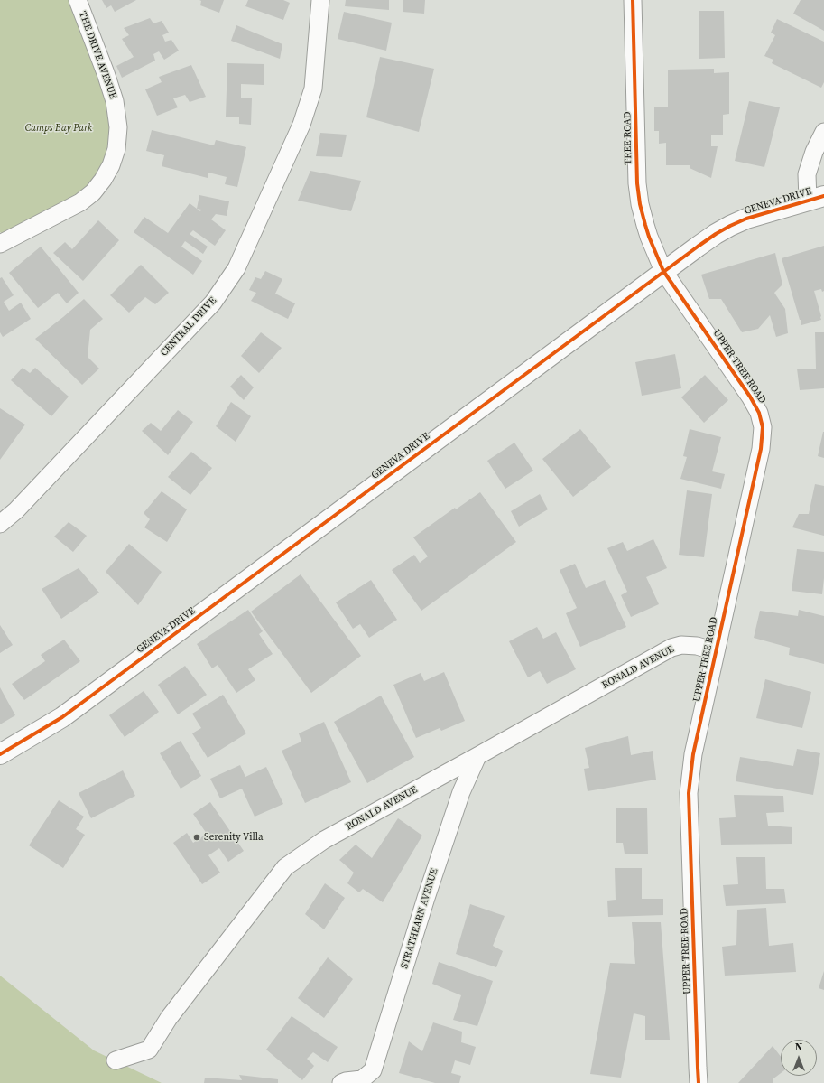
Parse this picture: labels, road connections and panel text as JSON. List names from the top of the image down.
{
  "streets": {
    "street": [
      "THE DRIVE AVENUE",
      "TREE ROAD",
      "GENEVA DRIVE",
      "CENTRAL DRIVE",
      "UPPER TREE ROAD",
      "RONALD AVENUE",
      "STRATHEARN AVENUE"
    ]
  },
  "crossings": [
    ["TREE ROAD", "GENEVA DRIVE"],
    ["TREE ROAD", "UPPER TREE ROAD"],
    ["GENEVA DRIVE", "UPPER TREE ROAD"],
    ["UPPER TREE ROAD", "RONALD AVENUE"],
    ["RONALD AVENUE", "STRATHEARN AVENUE"]
  ],
  "parks": ["Camps Bay Park"],
  "places": ["Serenity Villa"],
  "north": "top"
}
